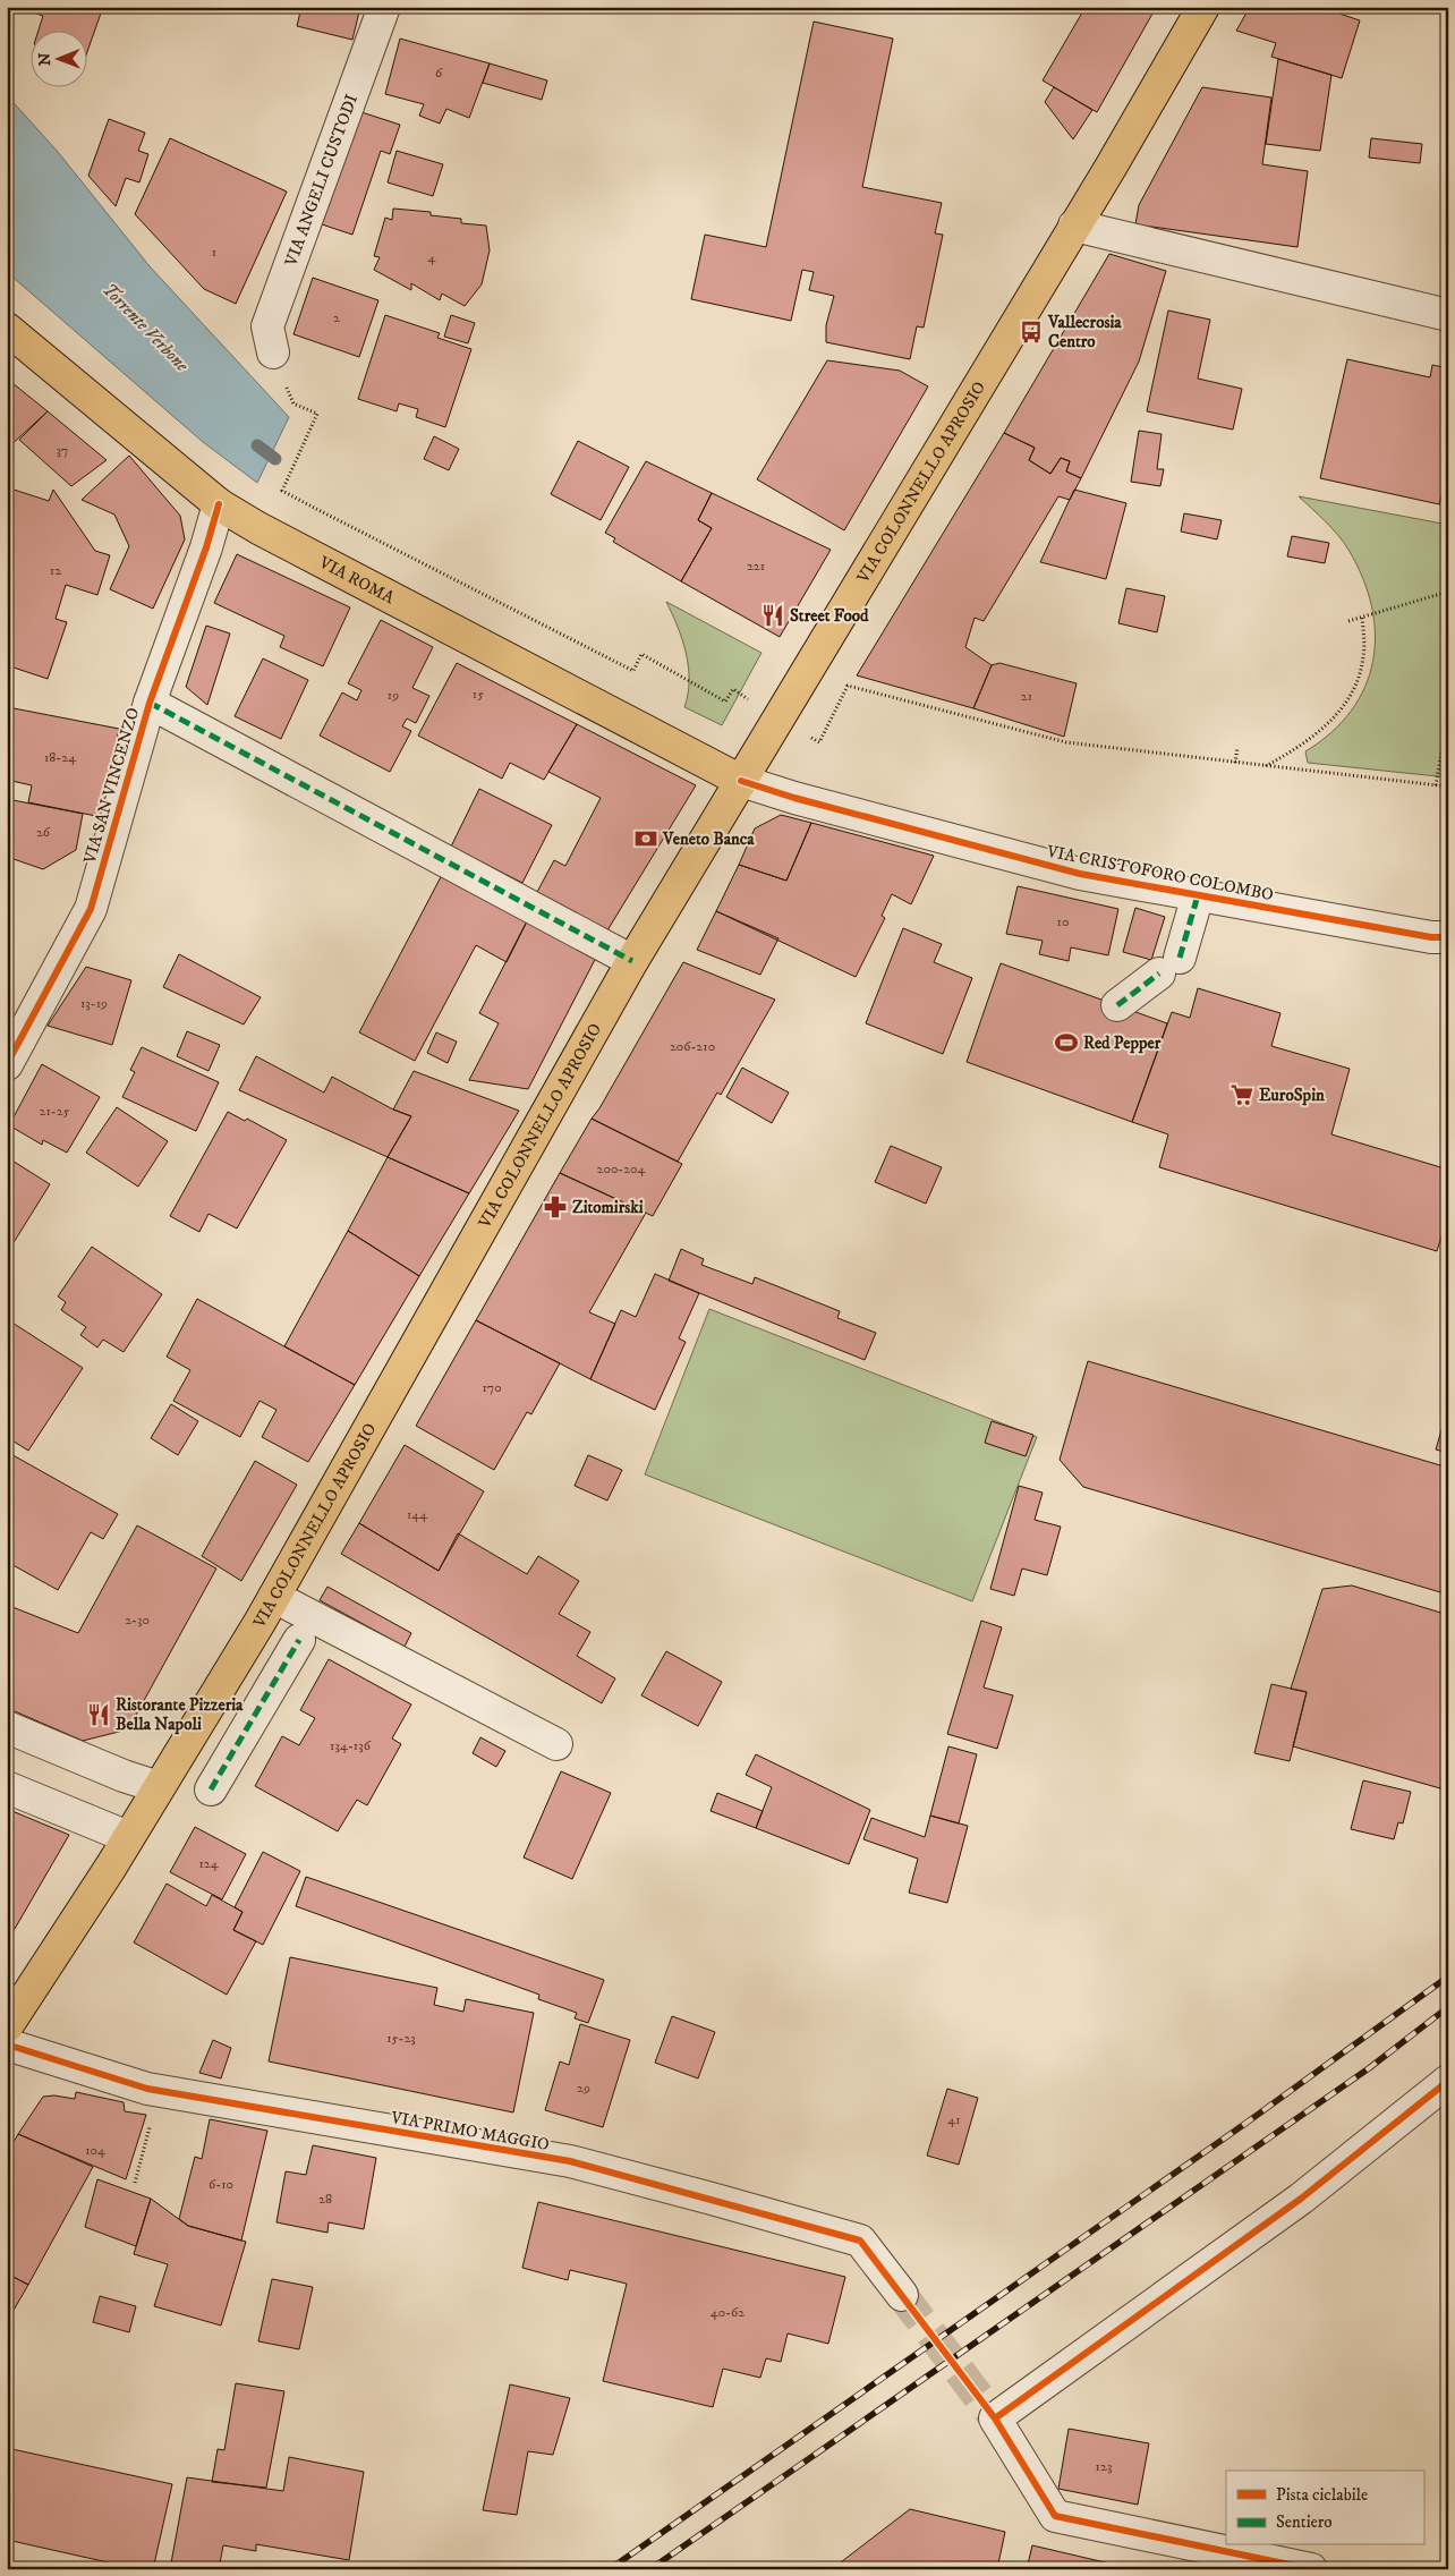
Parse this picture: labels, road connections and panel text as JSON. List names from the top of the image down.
{
  "streets": {
    "main road": ["VIA COLONNELLO APROSIO", "VIA ROMA"],
    "street": [
      "VIA ANGELI CUSTODI",
      "VIA SAN VINCENZO",
      "VIA CRISTOFORO COLOMBO",
      "VIA PRIMO MAGGIO"
    ]
  },
  "crossings": [
    ["VIA COLONNELLO APROSIO", "VIA ROMA"],
    ["VIA COLONNELLO APROSIO", "VIA CRISTOFORO COLOMBO"],
    ["VIA ROMA", "VIA SAN VINCENZO"],
    ["VIA ROMA", "VIA CRISTOFORO COLOMBO"]
  ],
  "water": ["Torrente Verbone"],
  "places": {
    "bus stop": ["Vallecrosia Centro"],
    "restaurant": ["Street Food", "Ristorante Pizzeria Bella Napoli"],
    "bank": ["Veneto Banca"],
    "sports": ["Red Pepper"],
    "supermarket": ["EuroSpin"],
    "pharmacy": ["Zitomirski"]
  },
  "house_numbers": [
    "6",
    "1",
    "4",
    "2",
    "37",
    "221",
    "12",
    "15",
    "19",
    "21",
    "18-24",
    "26",
    "10",
    "13-19",
    "206-210",
    "21-25",
    "200-204",
    "170",
    "144",
    "2-30",
    "134-136",
    "124",
    "15-23",
    "29",
    "41",
    "104",
    "6-10",
    "28",
    "40-62",
    "123"
  ],
  "legend": ["Pista ciclabile", "Sentiero"],
  "north": "left"
}
